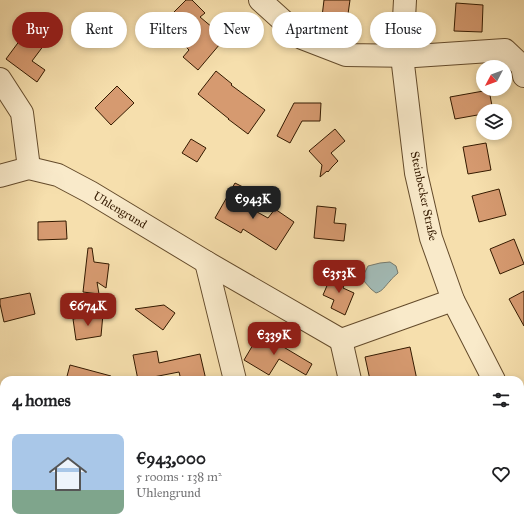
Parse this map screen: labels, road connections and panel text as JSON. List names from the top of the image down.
{
  "streets": {
    "street": ["Steinbecker Straße", "Uhlengrund"]
  },
  "north": "bottom left",
  "page": {
    "chip": [
      "Buy",
      "Rent",
      "Filters",
      "New",
      "Apartment",
      "House"
    ],
    "price": [
      "€943K",
      "€353K",
      "€674K",
      "€339K"
    ],
    "heading": "4 homes",
    "list": [
      {
        "name": "€943,000",
        "note": "5 rooms · 138 m² · Uhlengrund"
      }
    ]
  }
}
